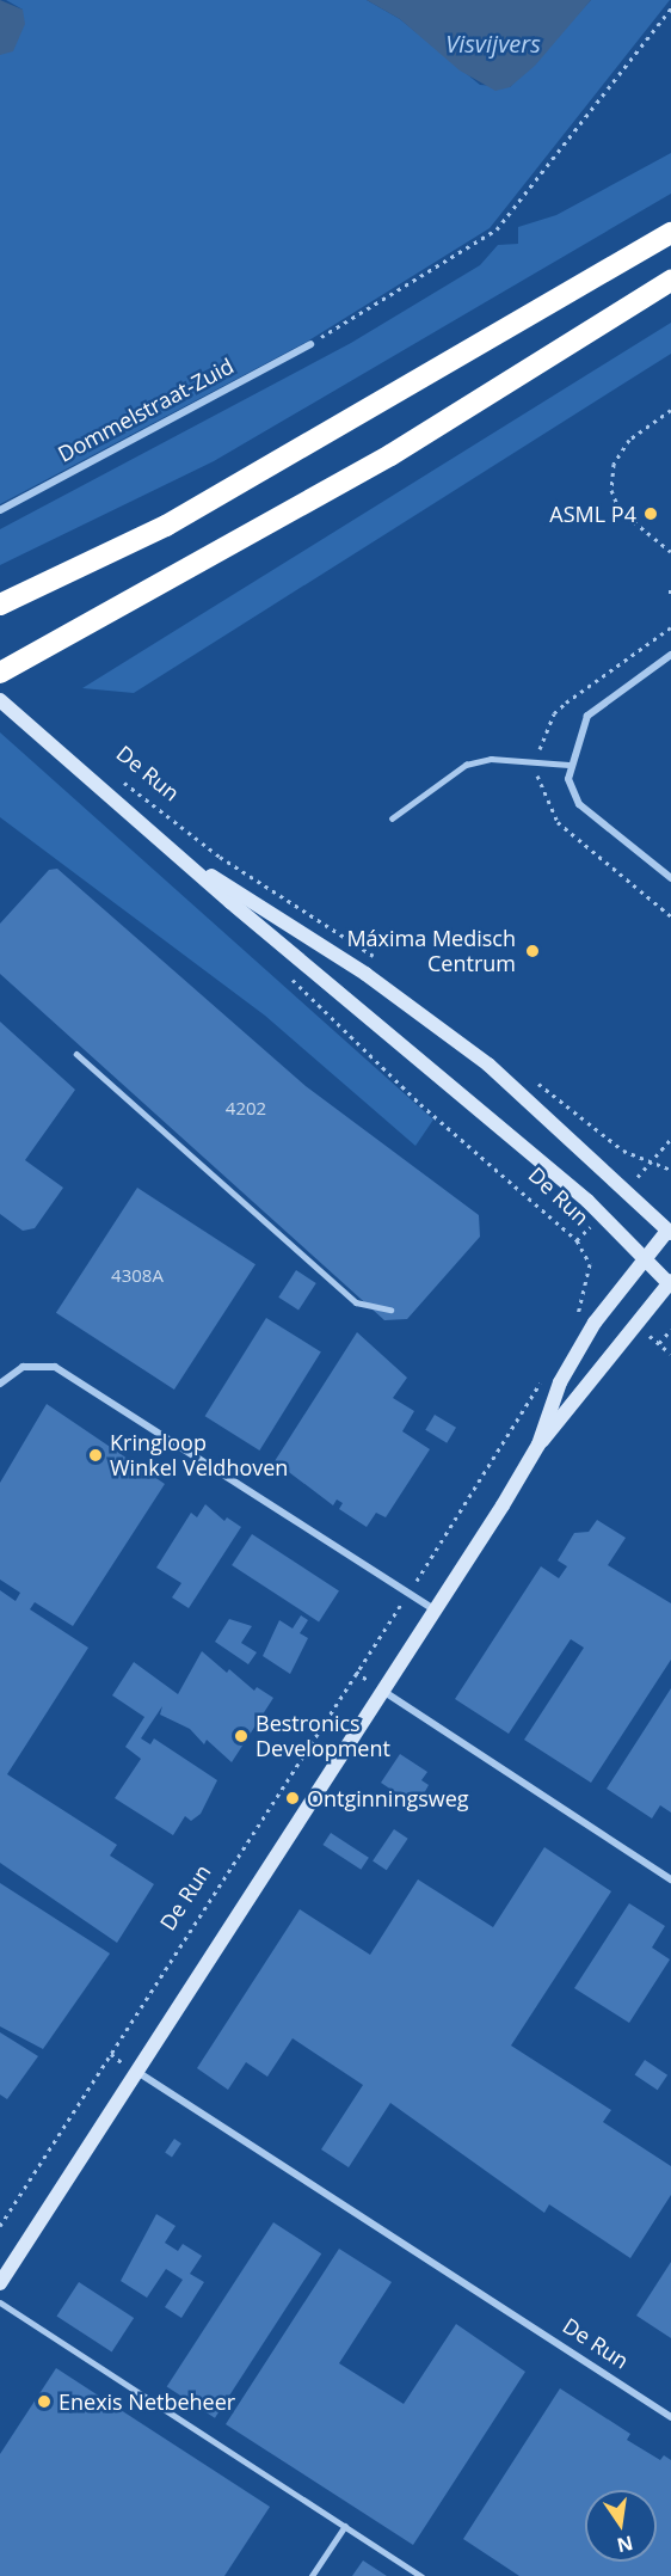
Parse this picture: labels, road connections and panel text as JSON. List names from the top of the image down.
{
  "streets": {
    "main road": ["De Run"],
    "street": ["Dommelstraat-Zuid"]
  },
  "water": ["Visvijvers"],
  "places": [
    "ASML P4",
    "Máxima Medisch Centrum",
    "Kringloop Winkel Veldhoven",
    "Bestronics Development",
    "Ontginningsweg",
    "Enexis Netbeheer"
  ],
  "house_numbers": ["4202", "4308A"],
  "north": "bottom"
}
